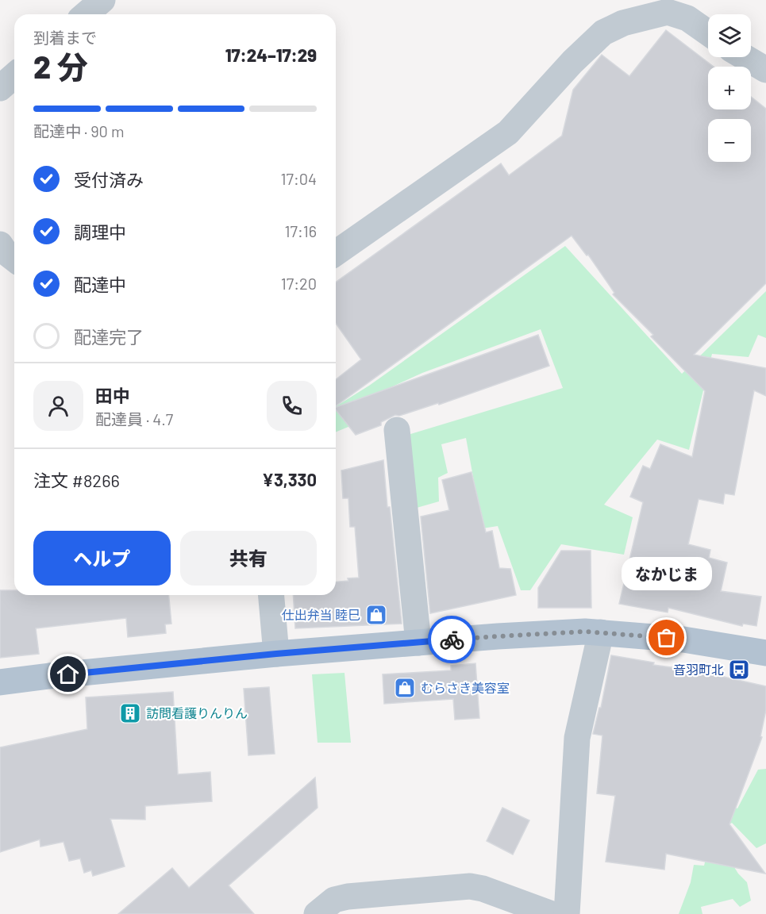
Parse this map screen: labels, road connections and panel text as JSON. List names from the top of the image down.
{
  "places": {
    "shop": ["仕出弁当 睦巳", "むらさき美容室"],
    "other": ["なかじま"],
    "bus stop": ["音羽町北"],
    "building": ["訪問看護りんりん"]
  },
  "page": {
    "map_buttons": ["+", "−"],
    "heading": ["2 分", "到着まで", "17:24–17:29"],
    "panel": [
      "田中",
      "配達員 · 4.7",
      "注文 #8266",
      "¥3,330"
    ],
    "bar": "配達中 · 90 m",
    "list": [
      ["受付済み", "17:04"],
      ["調理中", "17:16"],
      ["配達中", "17:20"],
      "配達完了"
    ],
    "buttons": ["ヘルプ", "共有"],
    "bubble": "なかじま"
  }
}
